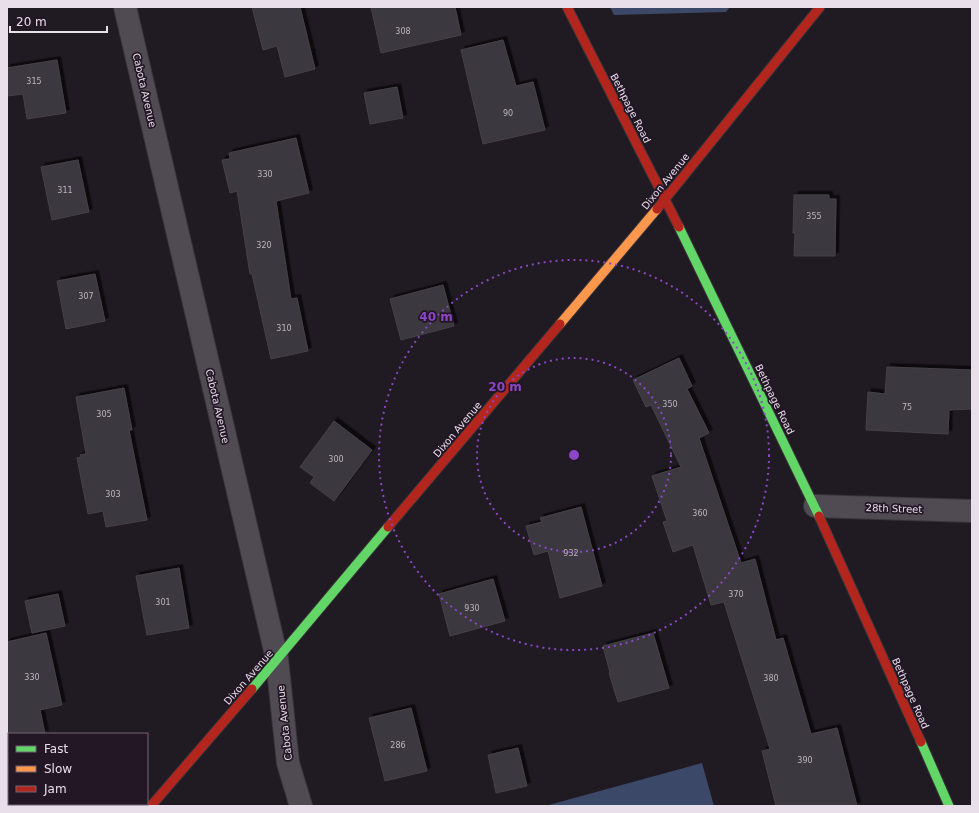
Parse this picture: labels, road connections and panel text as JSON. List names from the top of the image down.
{
  "streets": {
    "main road": ["Bethpage Road", "Dixon Avenue"],
    "street": ["Cabota Avenue", "28th Street"]
  },
  "crossings": [
    ["Cabota Avenue", "Dixon Avenue"],
    ["Bethpage Road", "Dixon Avenue"],
    ["Bethpage Road", "28th Street"]
  ],
  "house_numbers": [
    "308",
    "315",
    "90",
    "330",
    "311",
    "355",
    "320",
    "307",
    "310",
    "350",
    "75",
    "305",
    "300",
    "303",
    "360",
    "932",
    "370",
    "301",
    "930",
    "330",
    "380",
    "286",
    "390"
  ],
  "legend": ["Fast", "Slow", "Jam"],
  "scale_bar": "20 m",
  "rings": ["40 m", "20 m"]
}
